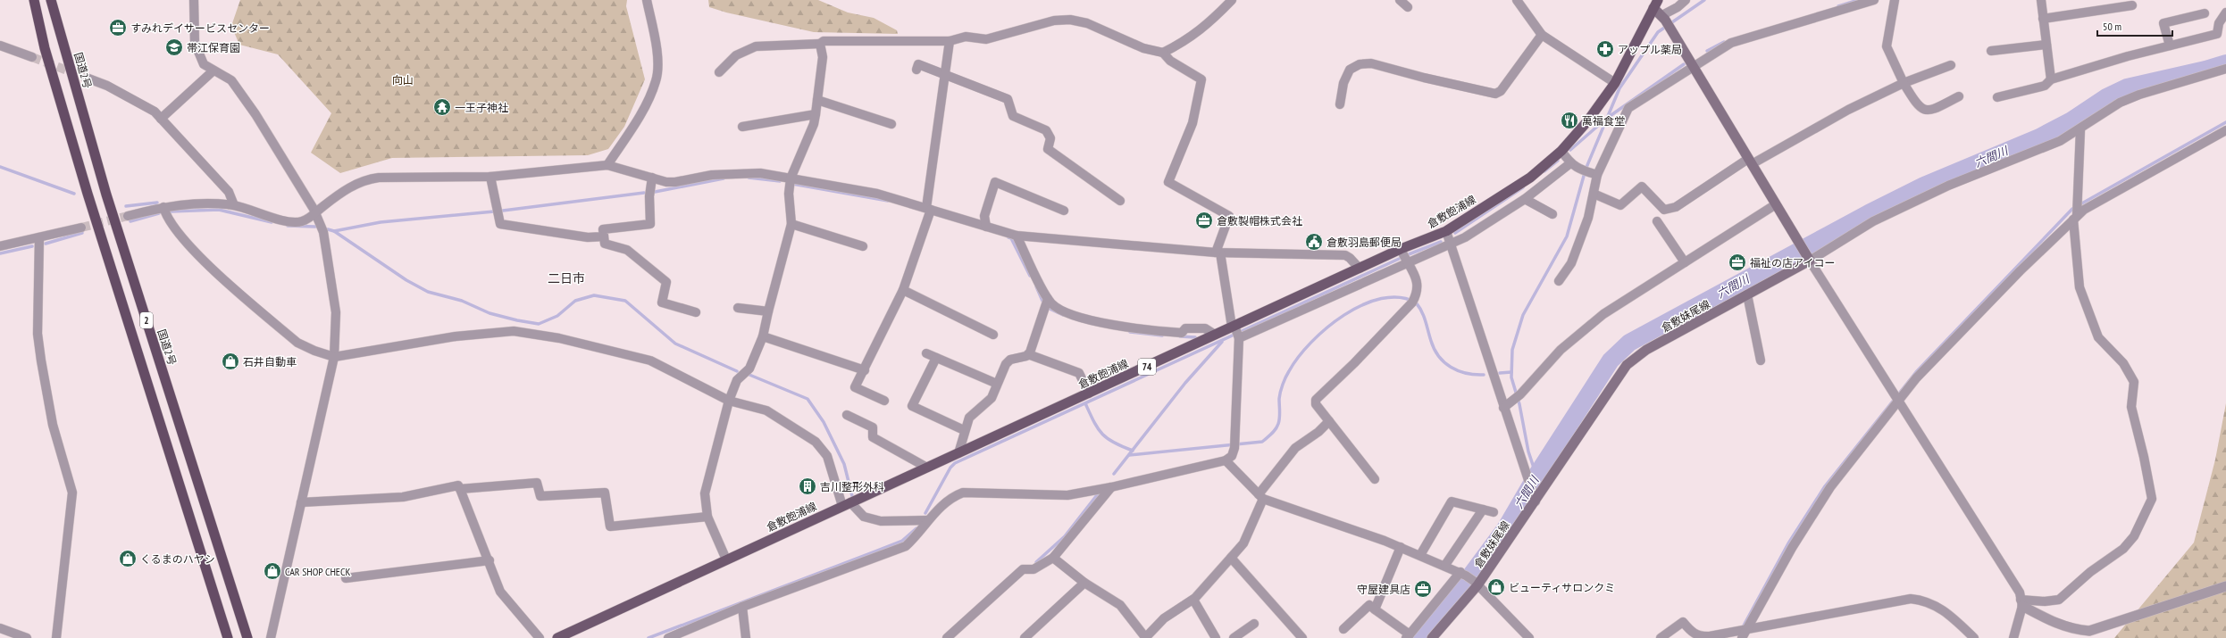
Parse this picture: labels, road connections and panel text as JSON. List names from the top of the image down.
{
  "streets": {
    "highway": ["国道2号", "2"],
    "main road": ["倉敷飽浦線", "倉敷妹尾線", "74"]
  },
  "districts": ["二日市"],
  "water": ["六間川"],
  "parks": ["向山"],
  "places": {
    "office": [
      "すみれデイサービスセンター",
      "倉敷製帽株式会社",
      "福祉の店アイコー",
      "守屋建具店"
    ],
    "school or university": ["帯江保育園"],
    "pharmacy": ["アップル薬局"],
    "temple": ["一王子神社"],
    "restaurant": ["萬福食堂"],
    "public building": ["倉敷羽島郵便局"],
    "shop": [
      "石井自動車",
      "くるまのハヤシ",
      "CAR SHOP CHECK",
      "ビューティサロンクミ"
    ],
    "building": ["吉川整形外科"]
  },
  "scale_bar": "50 m"
}
